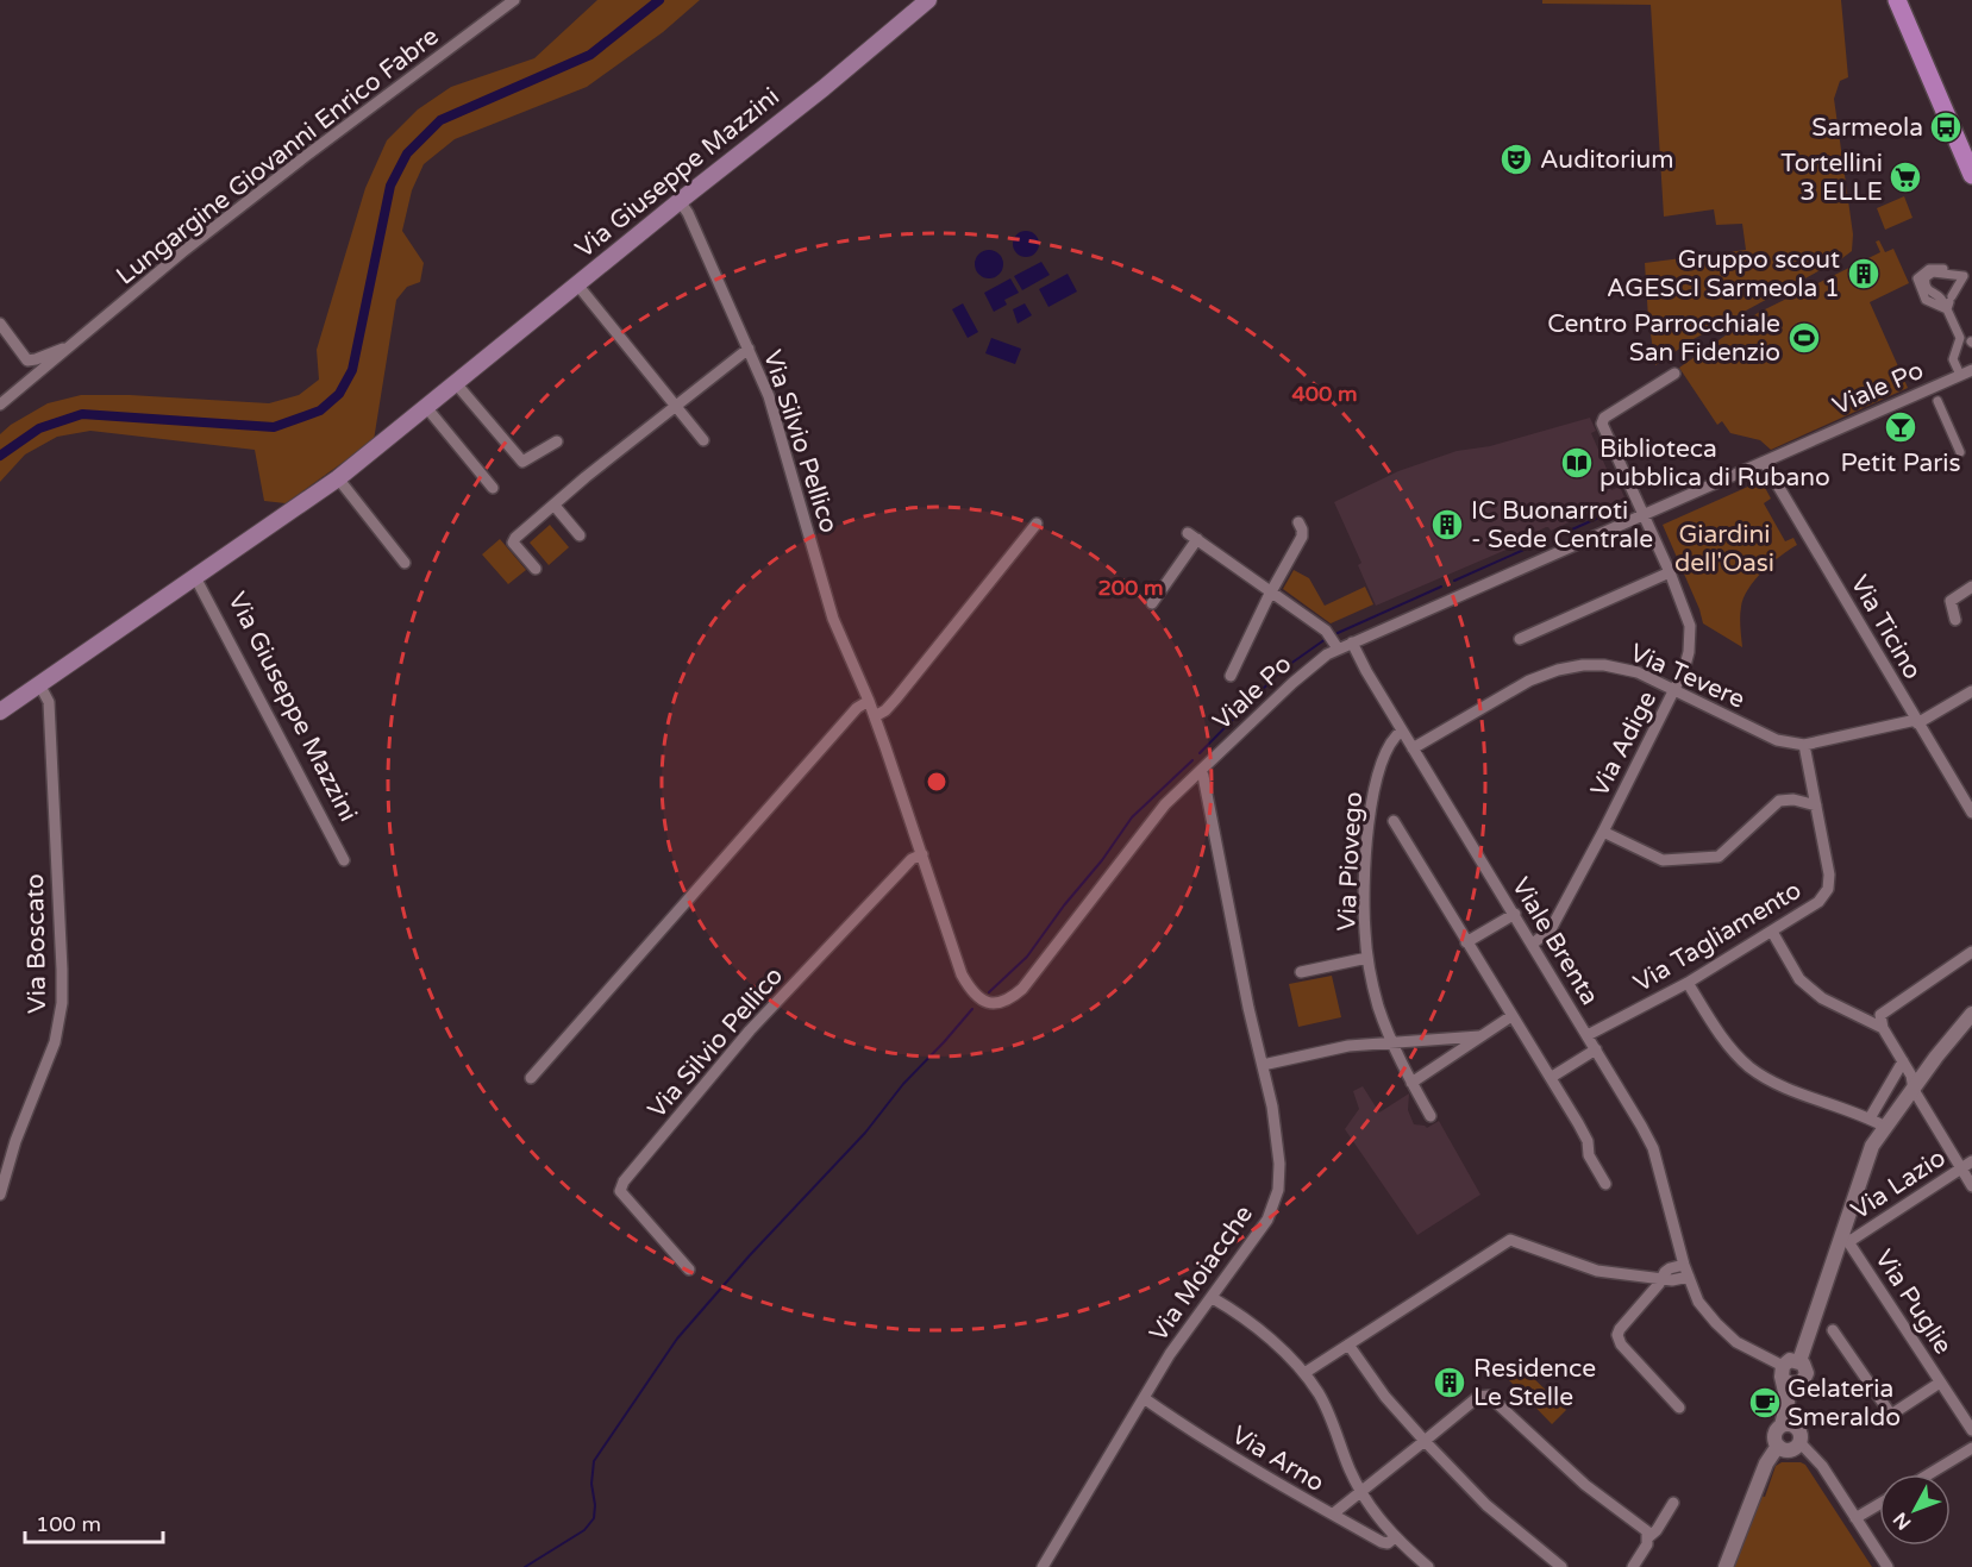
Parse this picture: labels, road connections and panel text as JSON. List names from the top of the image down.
{
  "streets": {
    "main road": ["Via Giuseppe Mazzini"],
    "street": [
      "Lungargine Giovanni Enrico Fabre",
      "Viale Po",
      "Via Silvio Pellico",
      "Via Ticino",
      "Via Tevere",
      "Via Adige",
      "Via Piovego",
      "Via Tagliamento",
      "Viale Brenta",
      "Via Boscato",
      "Via Lazio",
      "Via Moiacche",
      "Via Puglie",
      "Via Arno"
    ]
  },
  "crossings": [
    ["Via Giuseppe Mazzini", "Via Silvio Pellico"],
    ["Via Giuseppe Mazzini", "Via Boscato"],
    ["Viale Po", "Via Silvio Pellico"],
    ["Viale Po", "Via Ticino"],
    ["Viale Po", "Via Adige"],
    ["Viale Po", "Viale Brenta"],
    ["Viale Po", "Via Moiacche"],
    ["Via Silvio Pellico", "Via Moiacche"],
    ["Via Ticino", "Via Tevere"],
    ["Via Tevere", "Via Adige"],
    ["Via Tevere", "Via Tagliamento"],
    ["Via Tevere", "Viale Brenta"],
    ["Via Adige", "Via Tagliamento"],
    ["Via Adige", "Viale Brenta"],
    ["Via Piovego", "Viale Brenta"],
    ["Via Tagliamento", "Viale Brenta"],
    ["Via Lazio", "Via Puglie"],
    ["Via Moiacche", "Via Arno"]
  ],
  "parks": ["Giardini dell'Oasi"],
  "places": {
    "bus stop": ["Sarmeola"],
    "theatre": ["Auditorium"],
    "supermarket": ["Tortellini 3 ELLE"],
    "building": ["Gruppo scout AGESCI Sarmeola 1", "IC Buonarroti - Sede Centrale", "Residence Le Stelle"],
    "sports": ["Centro Parrocchiale San Fidenzio"],
    "bar": ["Petit Paris"],
    "library": ["Biblioteca pubblica di Rubano"],
    "cafe": ["Gelateria Smeraldo"]
  },
  "scale_bar": "100 m",
  "north": "bottom left",
  "rings": ["400 m", "200 m"]
}
